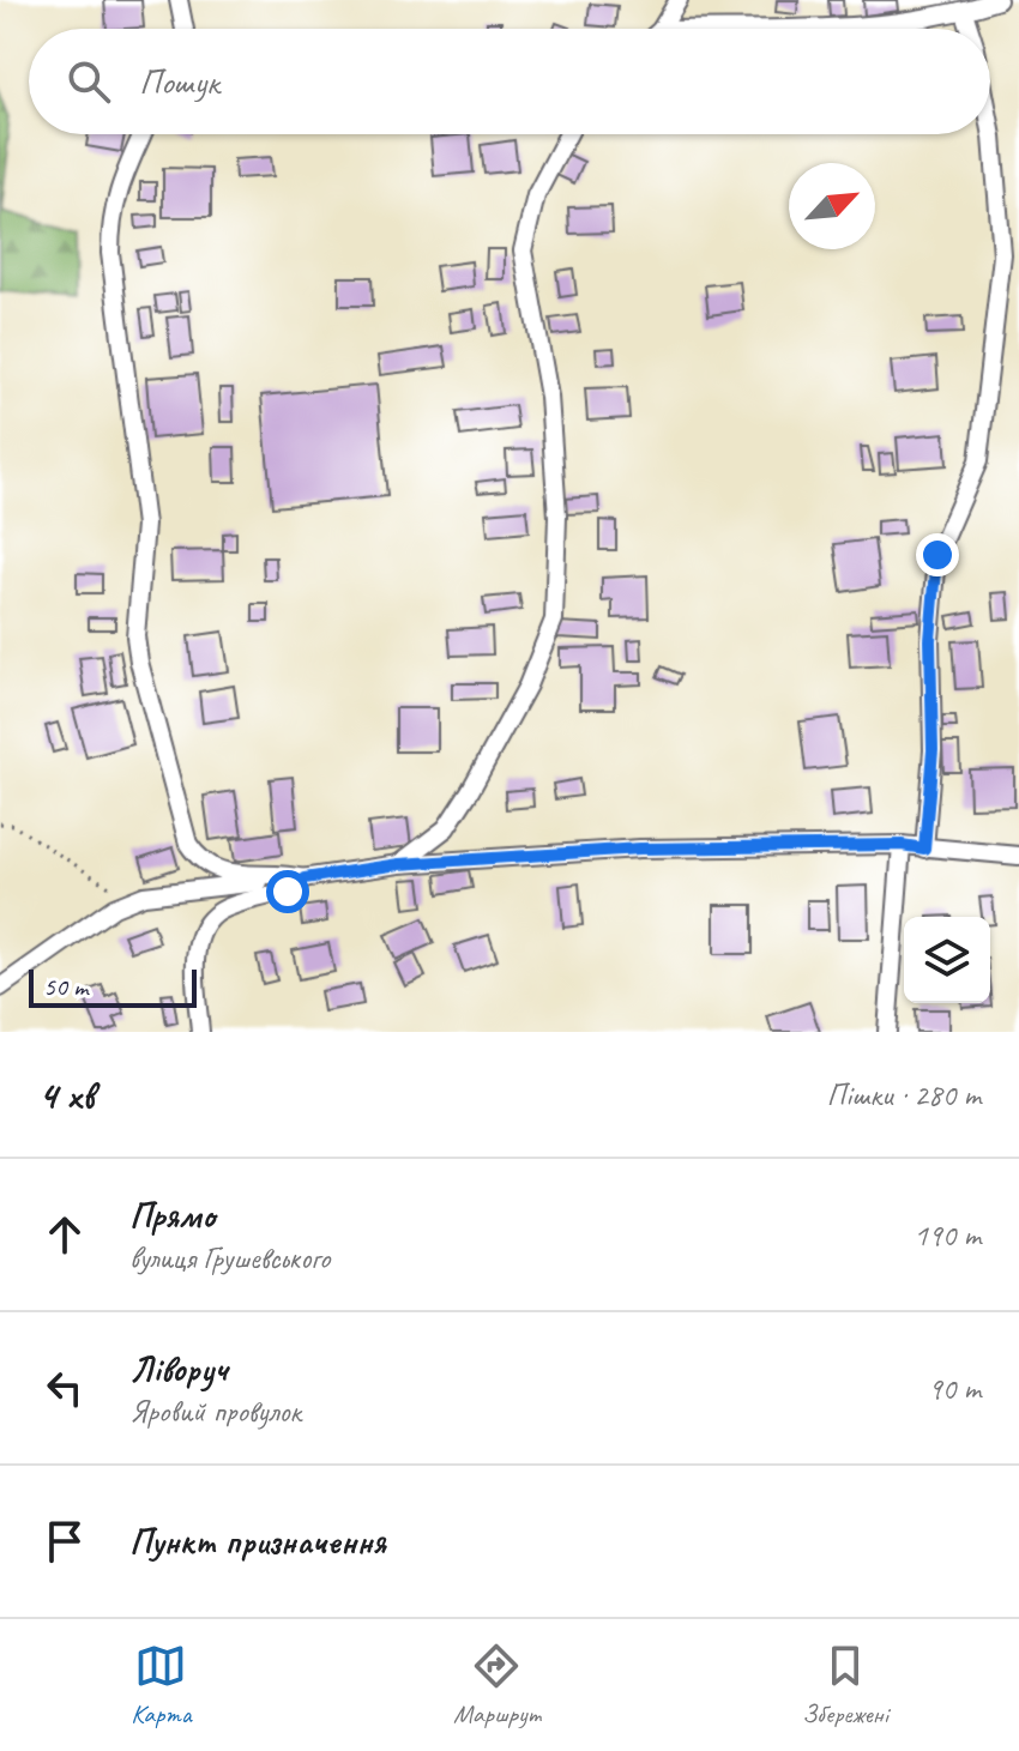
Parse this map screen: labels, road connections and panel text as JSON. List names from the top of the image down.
{
  "scale_bar": "50 m",
  "north": "top right",
  "page": {
    "search": "Пошук",
    "scale": "50 m",
    "heading": ["4 хв", "Пішки · 280 m"],
    "list": [
      ["Прямо", "вулиця Грушевського", "190 m"],
      ["Ліворуч", "Яровий провулок", "90 m"],
      "Пункт призначення"
    ],
    "nav": ["Карта", "Маршрут", "Збережені"]
  }
}
